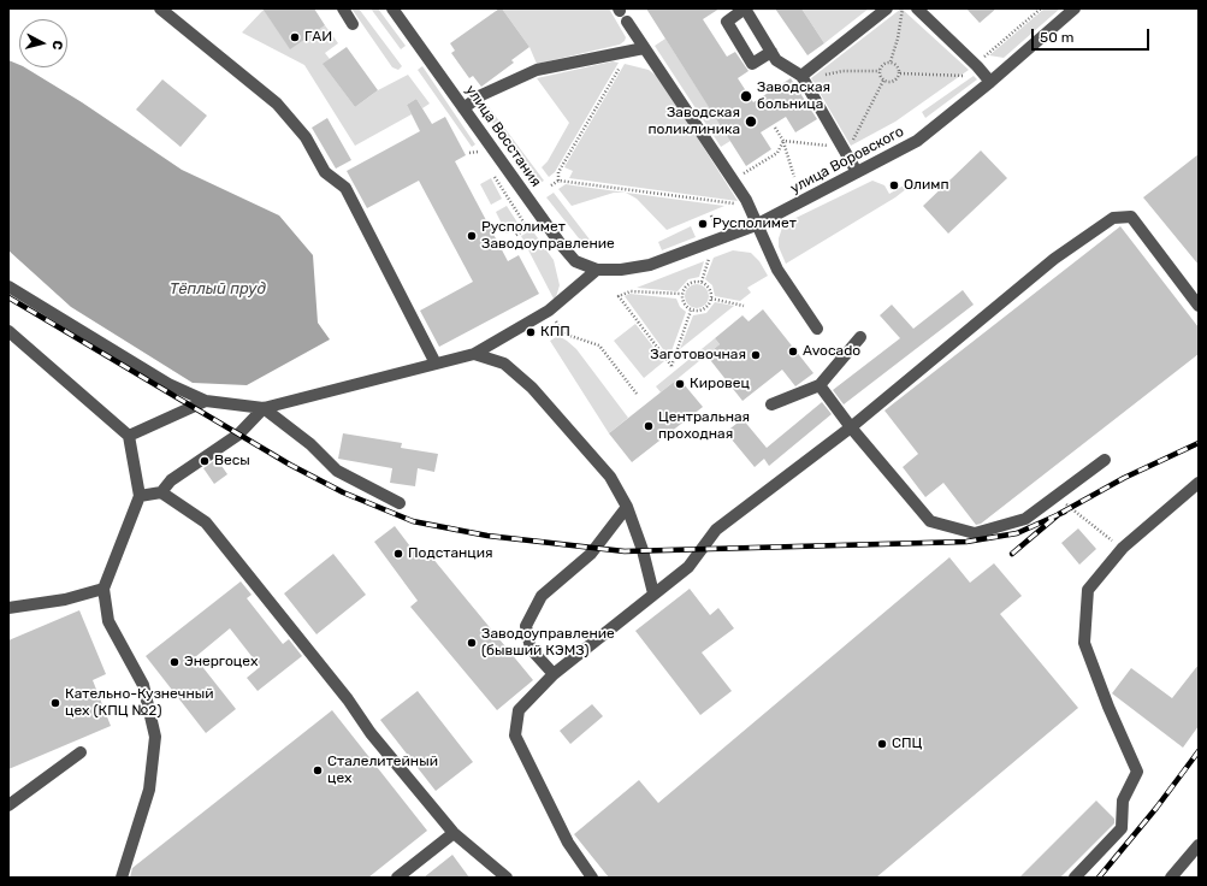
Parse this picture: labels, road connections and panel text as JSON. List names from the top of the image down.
{
  "streets": {
    "street": ["улица Восстания", "улица Воровского"]
  },
  "crossings": [
    ["улица Восстания", "улица Воровского"]
  ],
  "water": ["Тёплый пруд"],
  "places": [
    "ГАИ",
    "Заводская больница",
    "Заводская поликлиника",
    "Олимп",
    "Русполимет",
    "Русполимет Заводоуправление",
    "КПП",
    "Avocado",
    "Заготовочная",
    "Кировец",
    "Центральная проходная",
    "Весы",
    "Подстанция",
    "Заводоуправление (бывший КЭМЗ)",
    "Энергоцех",
    "Кательно-Кузнечный цех (КПЦ №2)",
    "СПЦ",
    "Сталелитейный цех"
  ],
  "scale_bar": "50 m",
  "north": "right"
}
